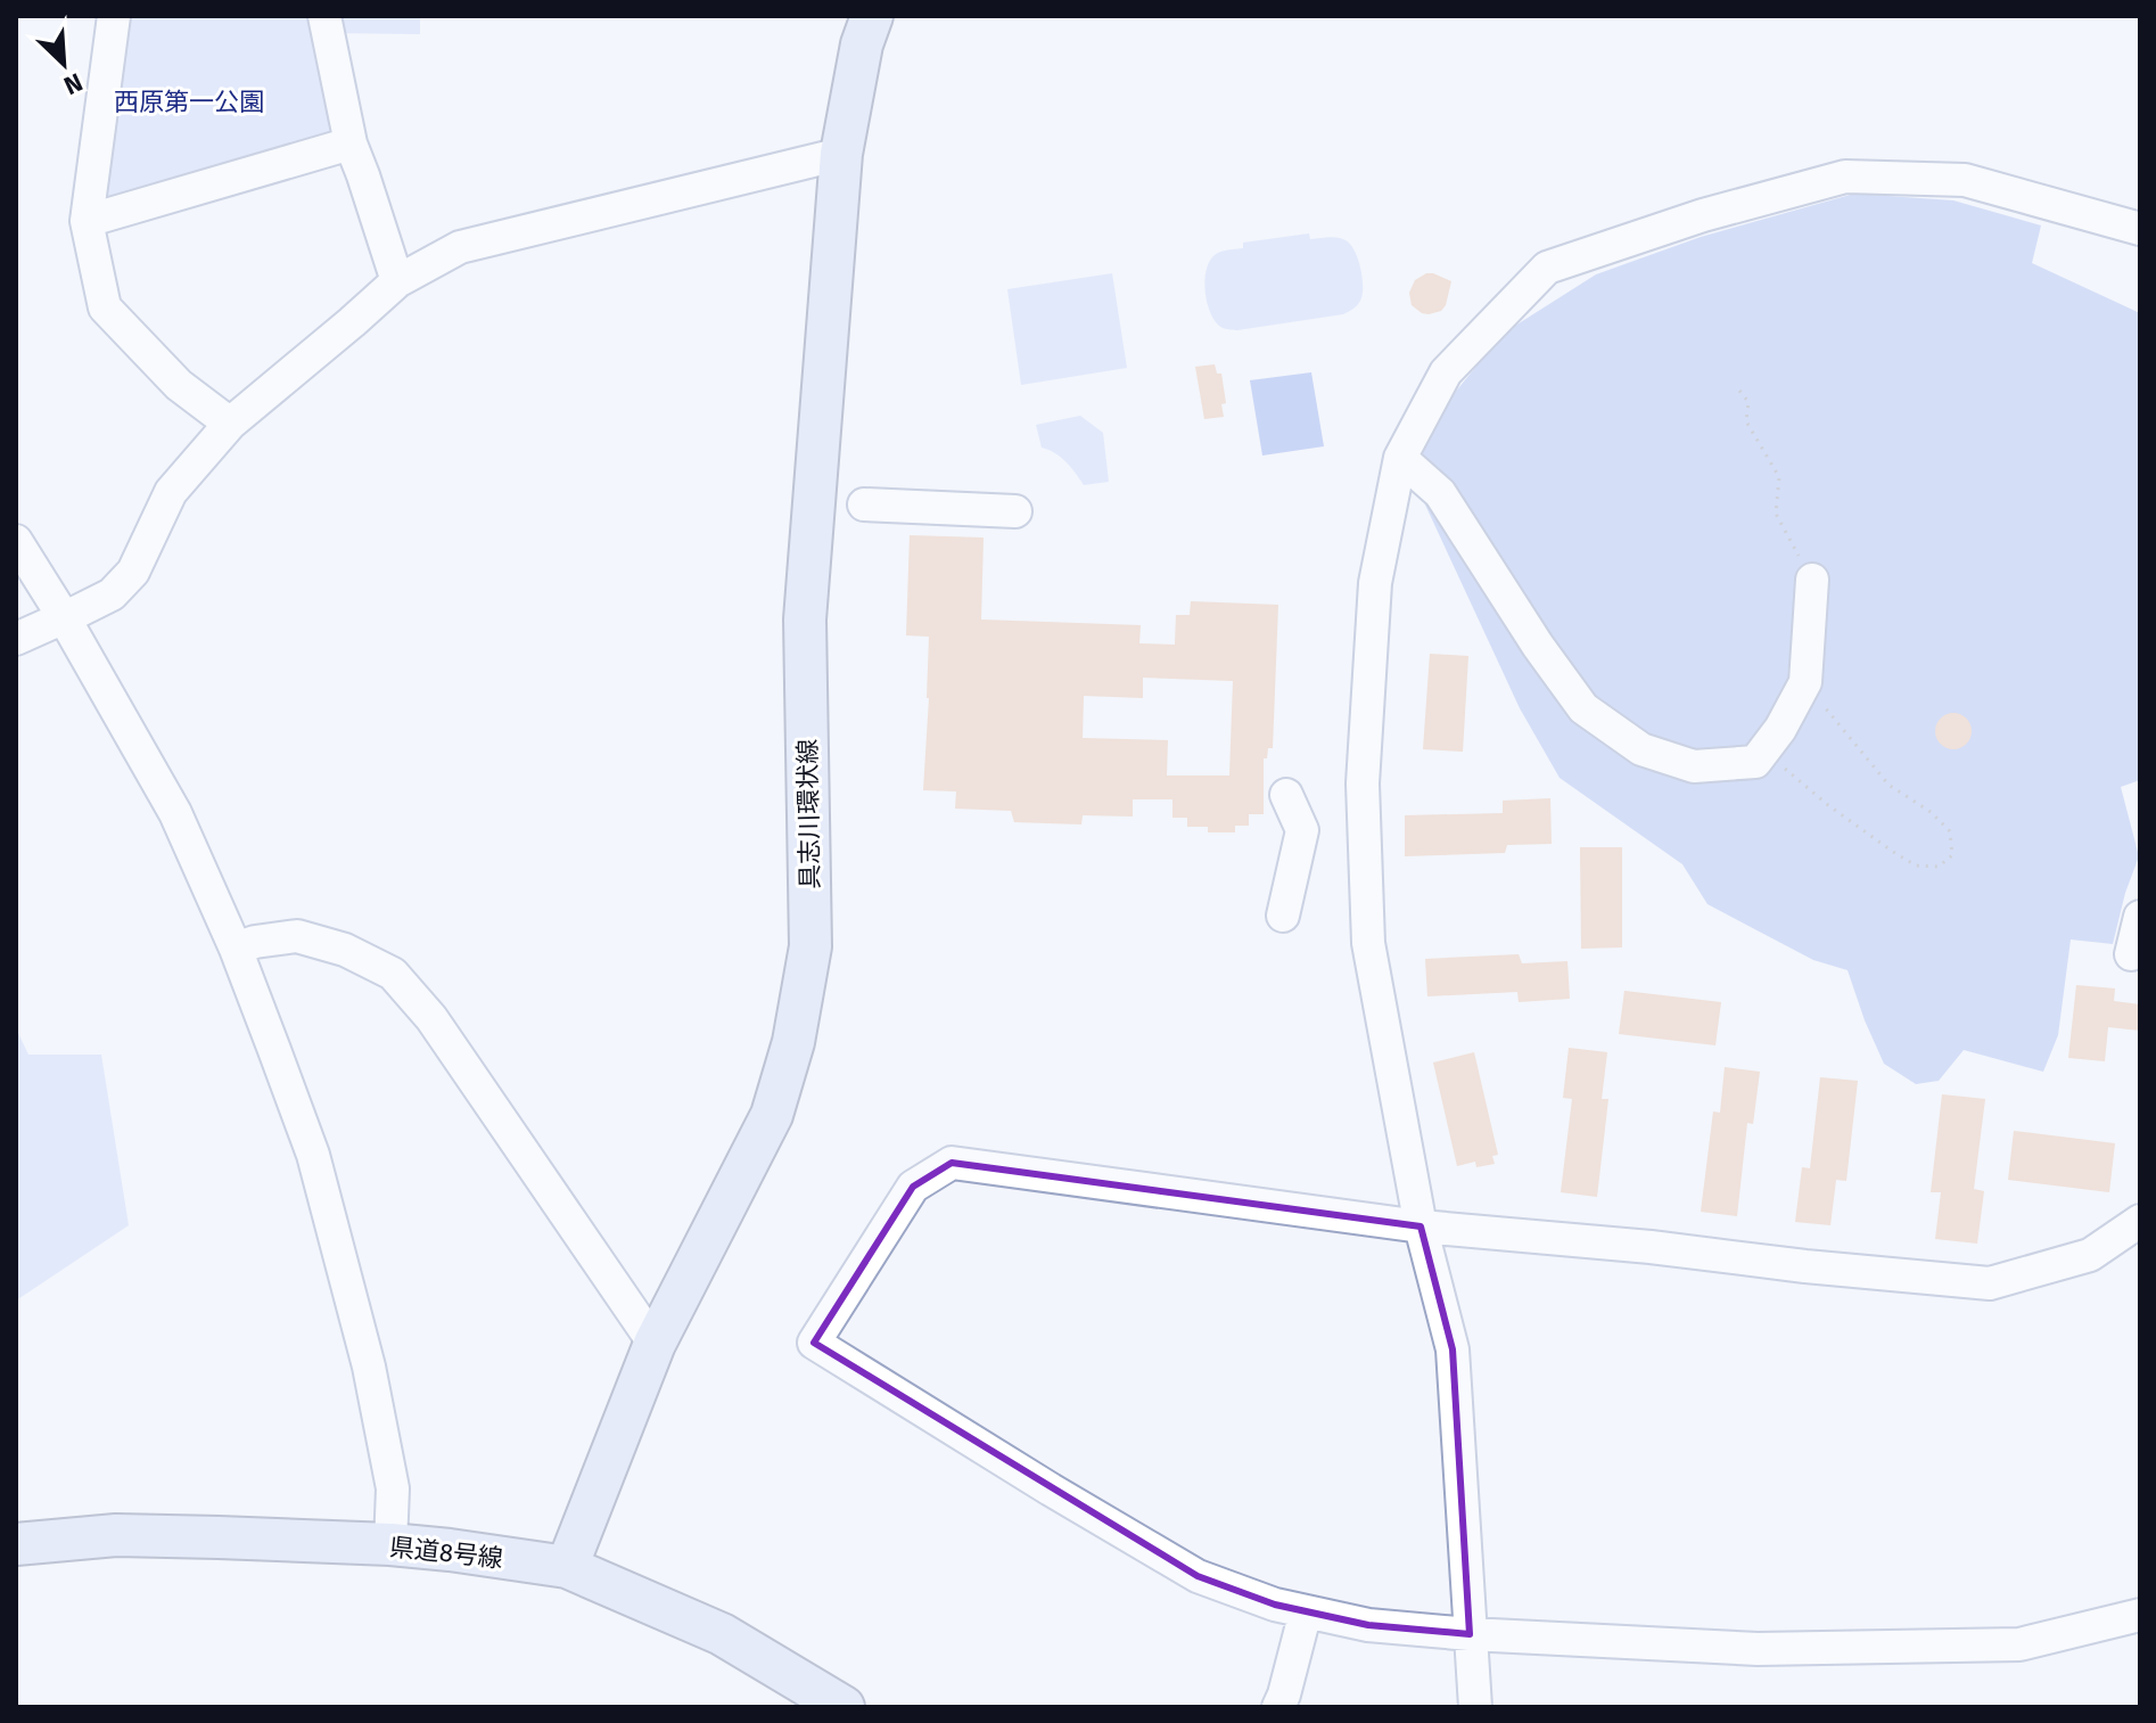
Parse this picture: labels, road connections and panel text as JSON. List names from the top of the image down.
{
  "streets": {
    "main road": ["具志川環状線", "県道8号線"]
  },
  "crossings": [
    ["具志川環状線", "県道8号線"]
  ],
  "parks": ["西原第一公園"],
  "north": "bottom right"
}
